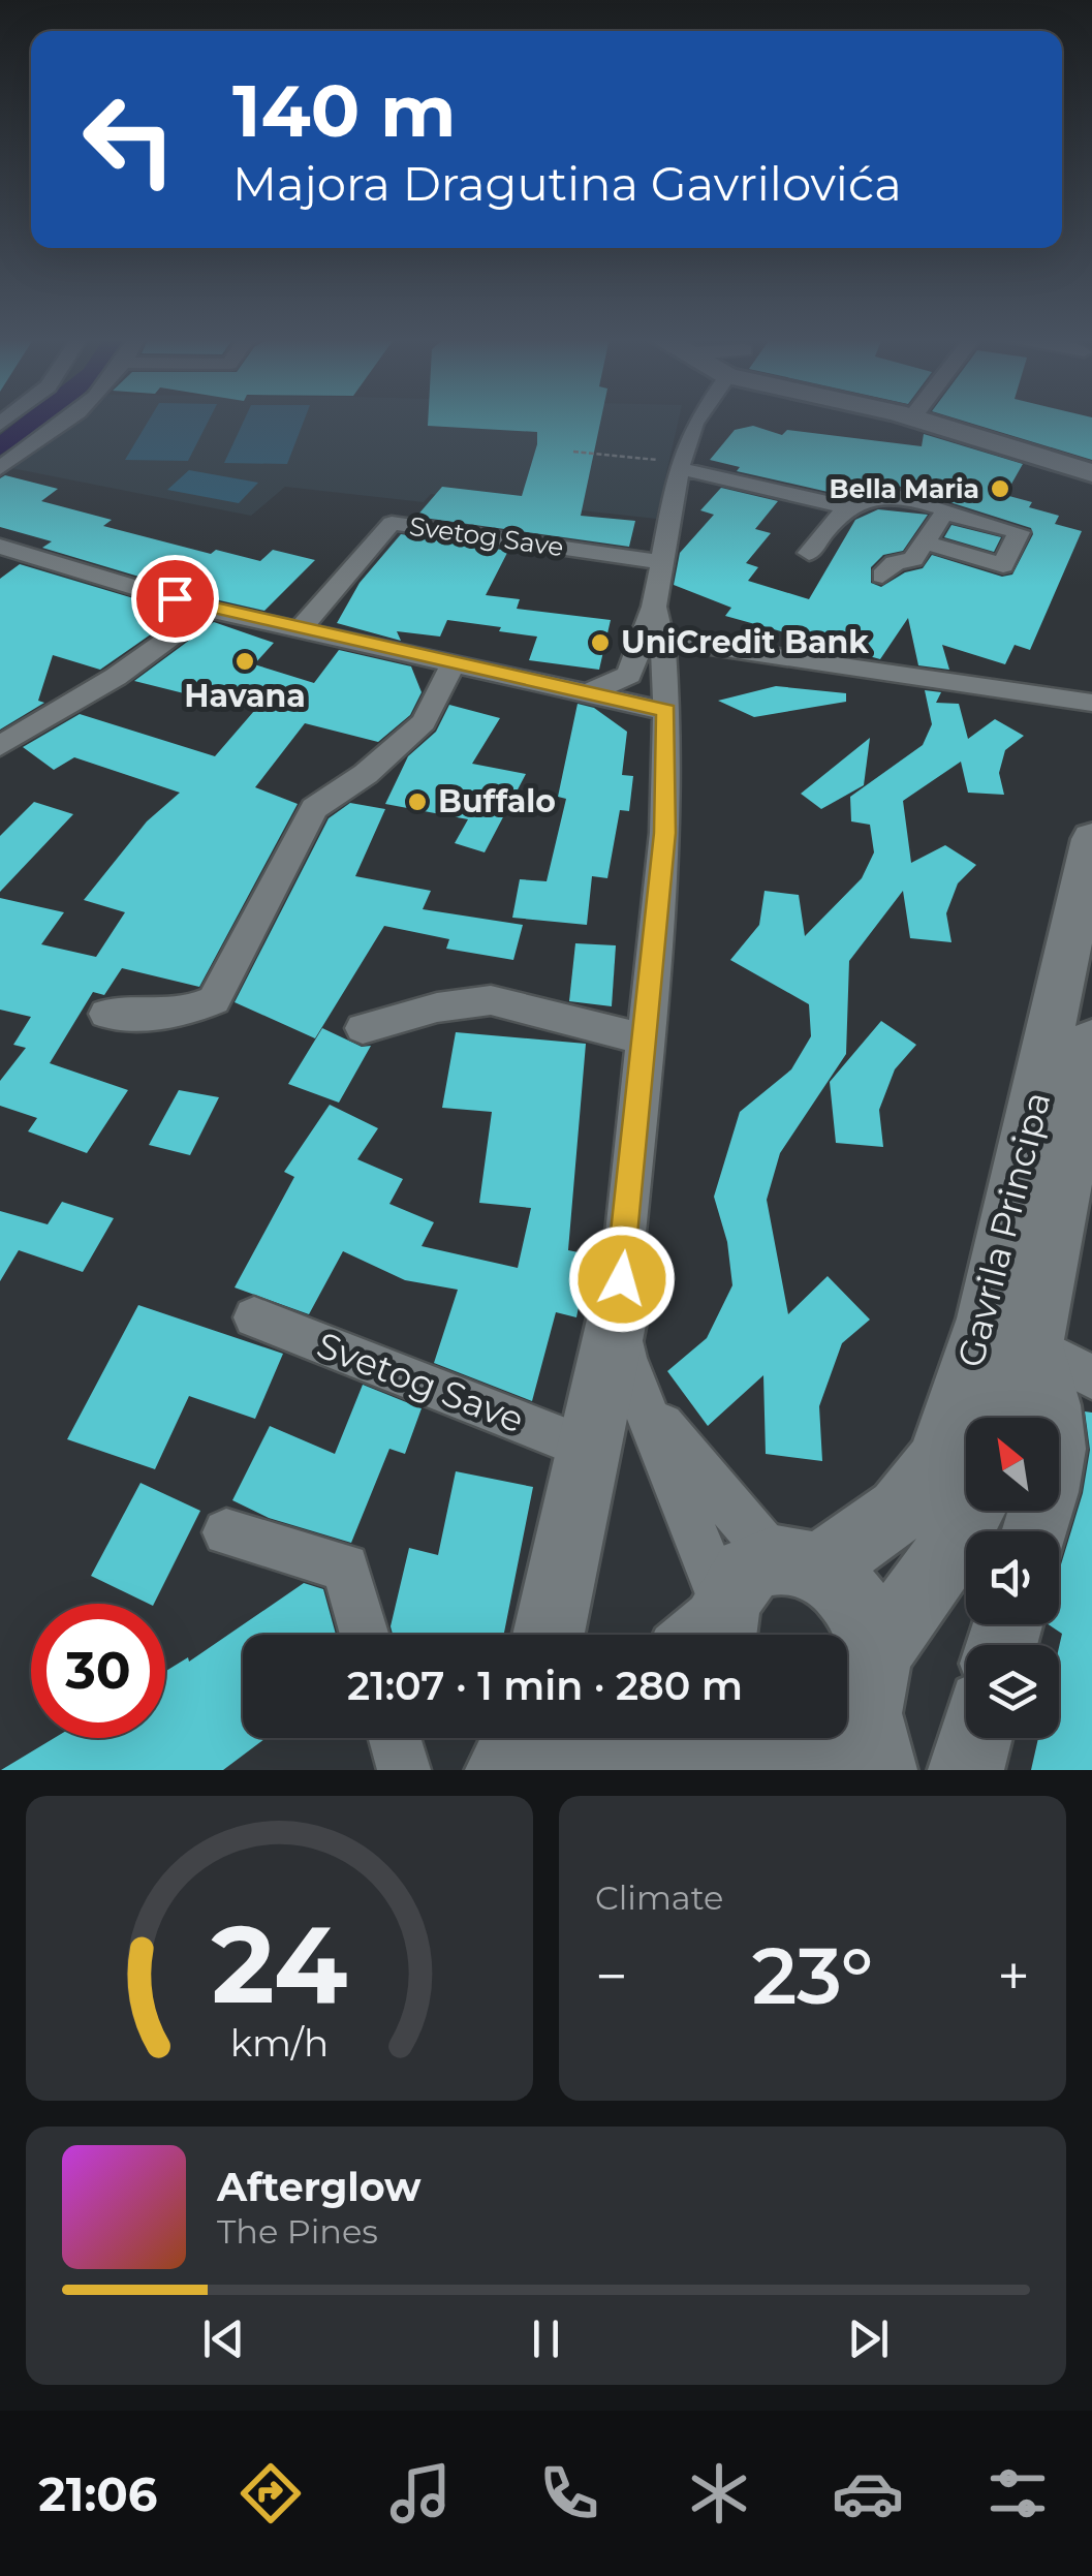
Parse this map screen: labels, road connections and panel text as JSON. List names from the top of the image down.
{
  "streets": {
    "main road": ["Gavrila Principa"],
    "street": ["Svetog Save"]
  },
  "places": [
    "Bella Maria",
    "UniCredit Bank",
    "Havana",
    "Buffalo"
  ],
  "north": "top left",
  "page": {
    "turn": ["140 m", "Majora Dragutina Gavrilovića"],
    "limit": "30",
    "trip": "21:07 · 1 min · 280 m",
    "tile": "Climate",
    "heat": ["−", "23°", "+"],
    "song": ["Afterglow", "The Pines"],
    "tabs": "21:06",
    "gauge": ["24", "km/h"]
  }
}
